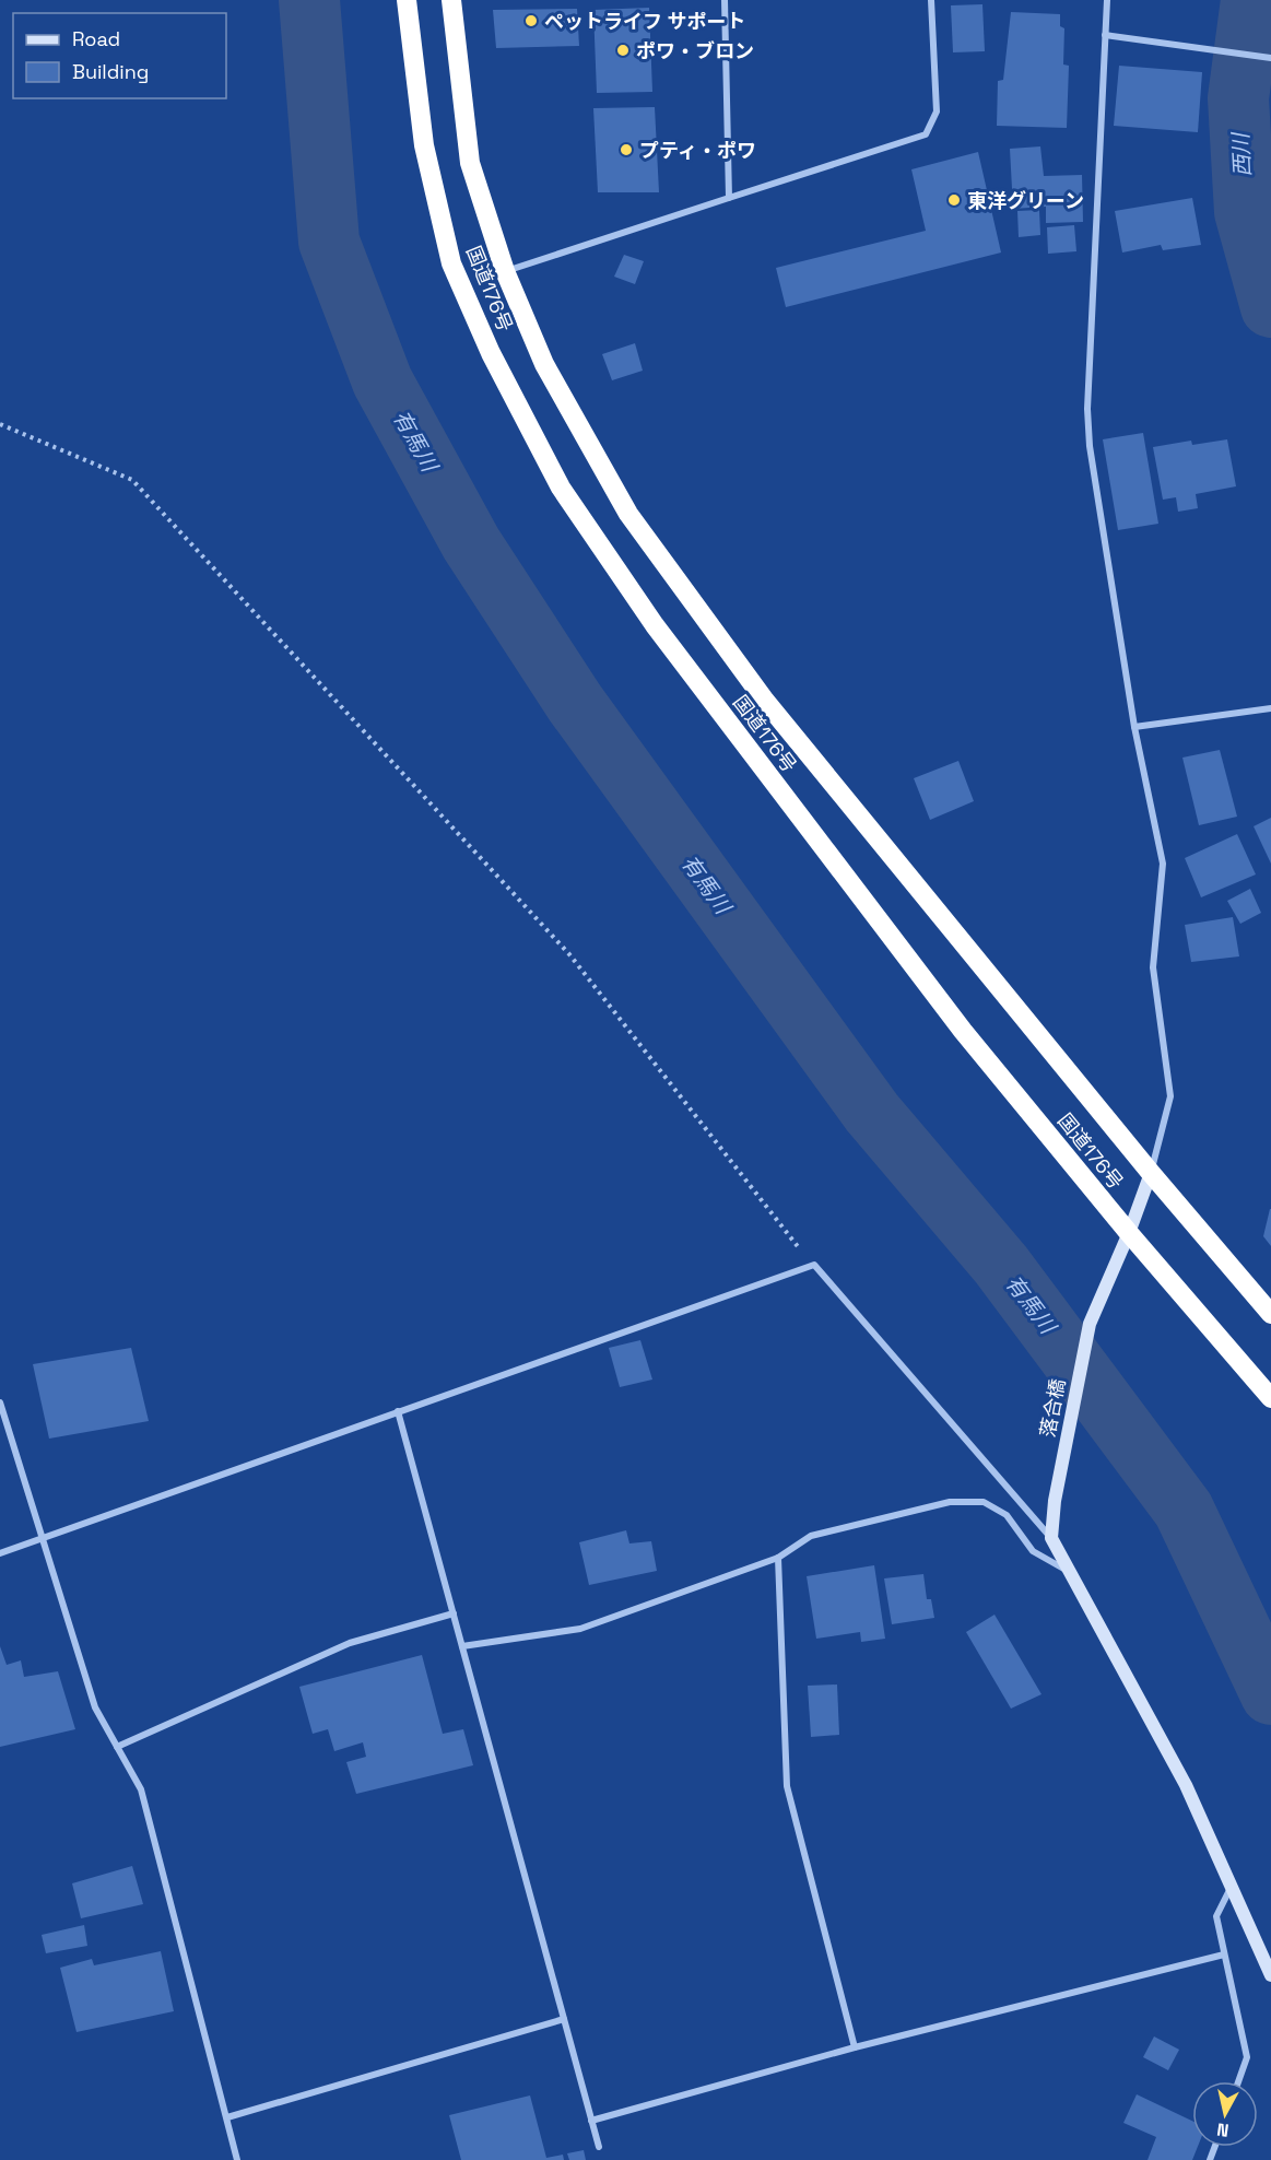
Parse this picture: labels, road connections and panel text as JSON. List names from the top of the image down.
{
  "streets": {
    "highway": ["国道176号"],
    "street": ["落合橋"]
  },
  "crossings": [
    ["国道176号", "落合橋"]
  ],
  "water": ["西川", "有馬川"],
  "places": [
    "ペットライフ サポート",
    "ポワ・ブロン",
    "プティ・ポワ",
    "東洋グリーン"
  ],
  "legend": ["Road", "Building"],
  "north": "bottom"
}
